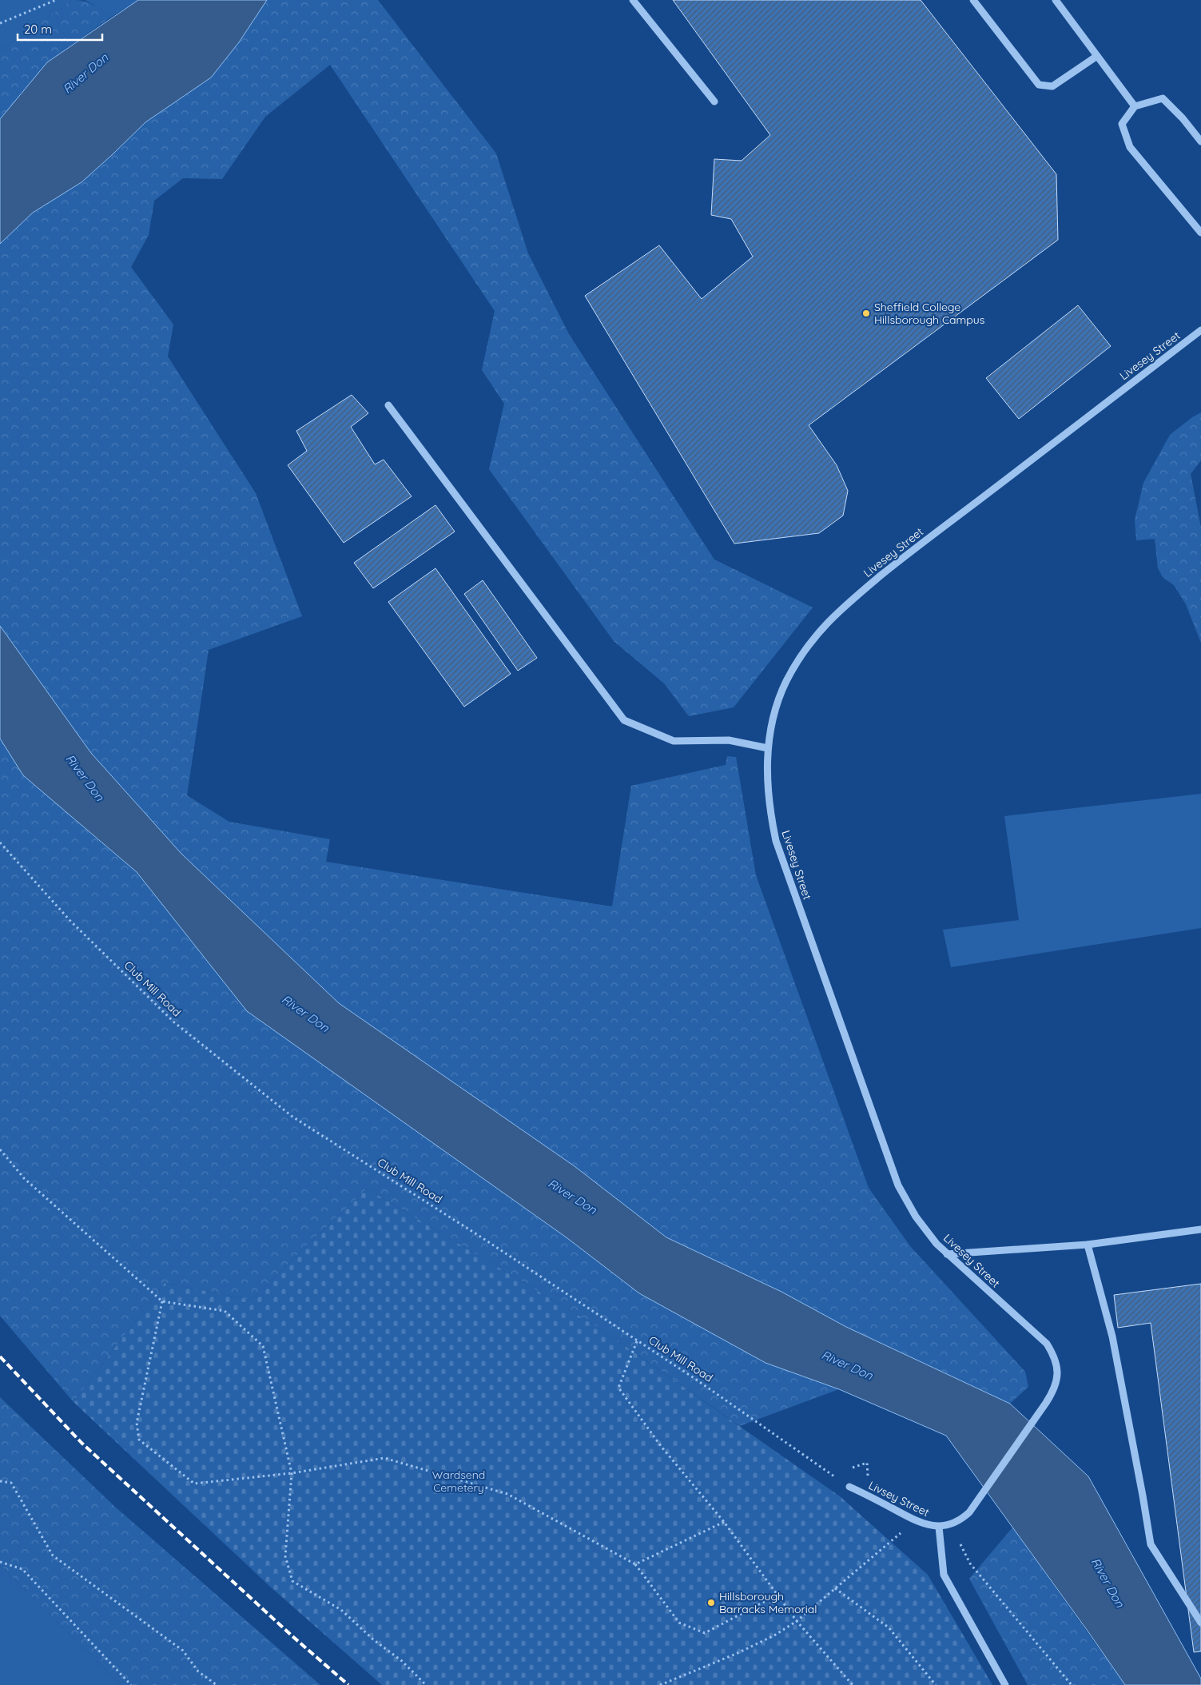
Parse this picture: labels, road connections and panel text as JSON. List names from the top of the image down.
{
  "streets": {
    "street": ["Livesey Street", "Livsey Street"],
    "path": ["Club Mill Road"]
  },
  "crossings": [
    ["Livesey Street", "Livsey Street"],
    ["Club Mill Road", "Livsey Street"]
  ],
  "water": ["River Don"],
  "parks": ["Wardsend Cemetery"],
  "places": ["Sheffield College Hillsborough Campus", "Hillsborough Barracks Memorial"],
  "scale_bar": "20 m"
}
